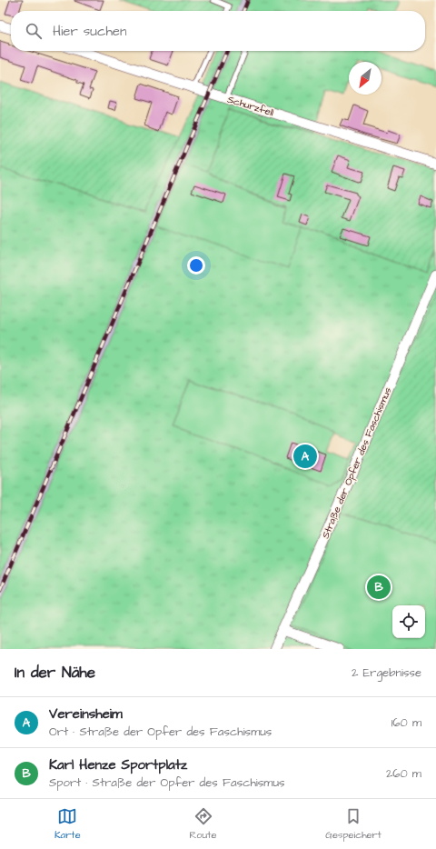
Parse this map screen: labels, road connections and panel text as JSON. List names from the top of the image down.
{
  "streets": {
    "street": ["Schurzfell", "Straße der Opfer des Faschismus"]
  },
  "north": "bottom left",
  "page": {
    "search": "Hier suchen",
    "pins": ["A", "B"],
    "heading": ["In der Nähe", "2 Ergebnisse"],
    "list": [
      {
        "mark": "A",
        "name": "Vereinsheim",
        "note": "Ort · Straße der Opfer des Faschismus",
        "value": "160 m"
      },
      {
        "mark": "B",
        "name": "Karl Henze Sportplatz",
        "note": "Sport · Straße der Opfer des Faschismus",
        "value": "260 m"
      }
    ],
    "nav": ["Karte", "Route", "Gespeichert"]
  }
}
